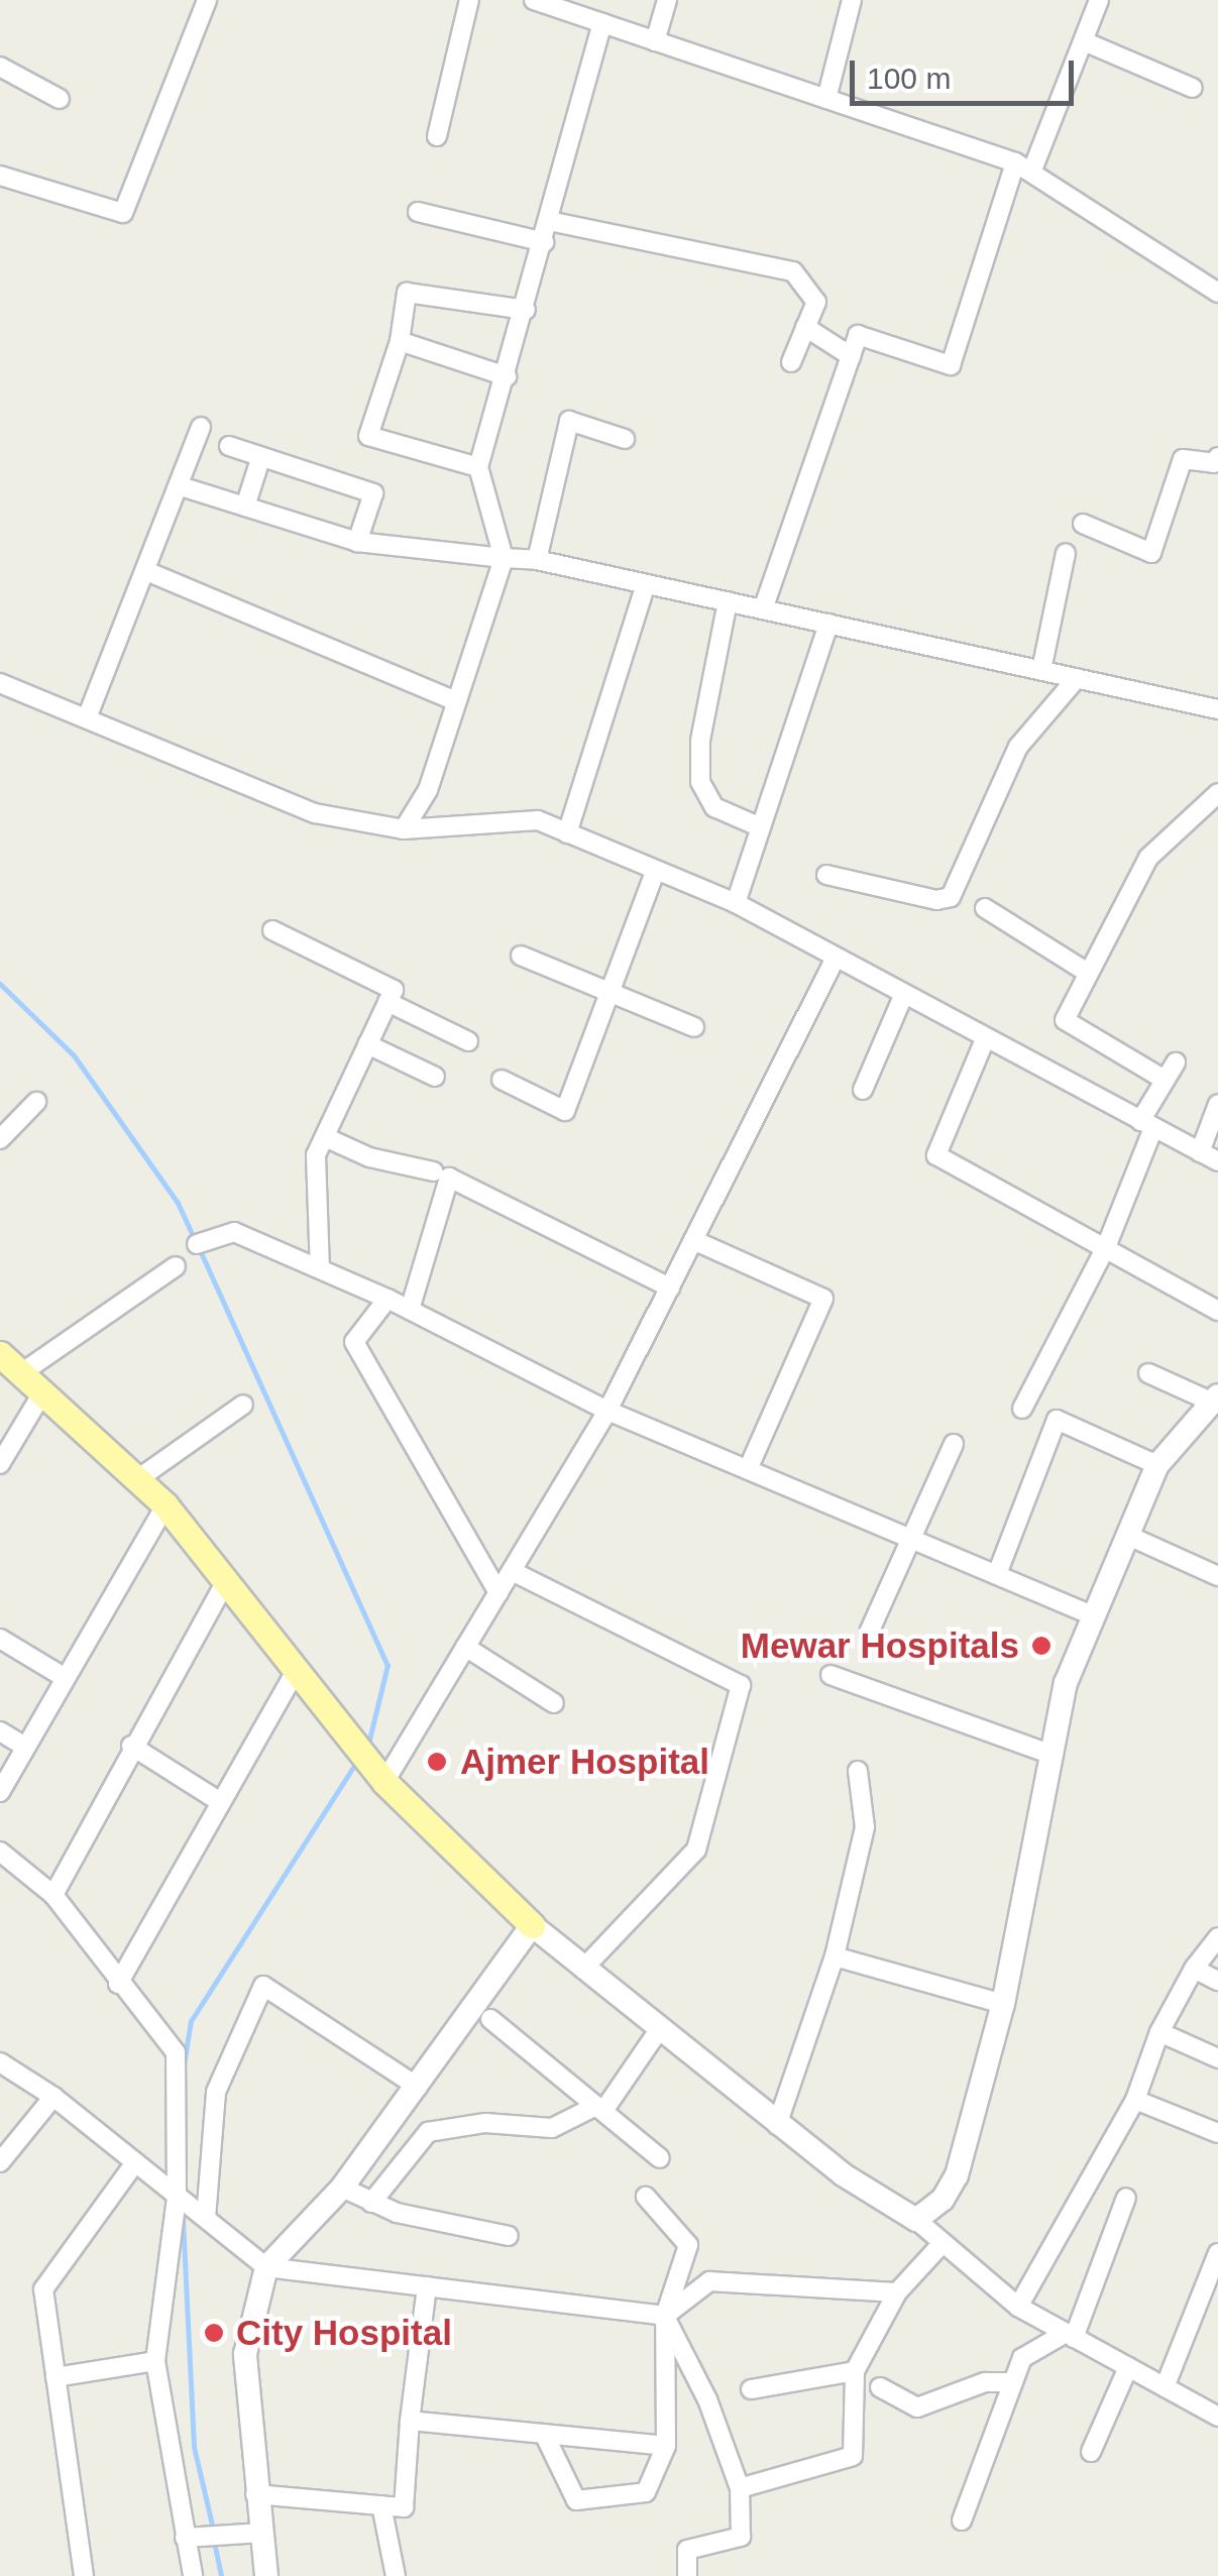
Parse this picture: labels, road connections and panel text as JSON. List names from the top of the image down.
{
  "places": ["Mewar Hospitals", "Ajmer Hospital", "City Hospital"],
  "scale_bar": "100 m"
}
